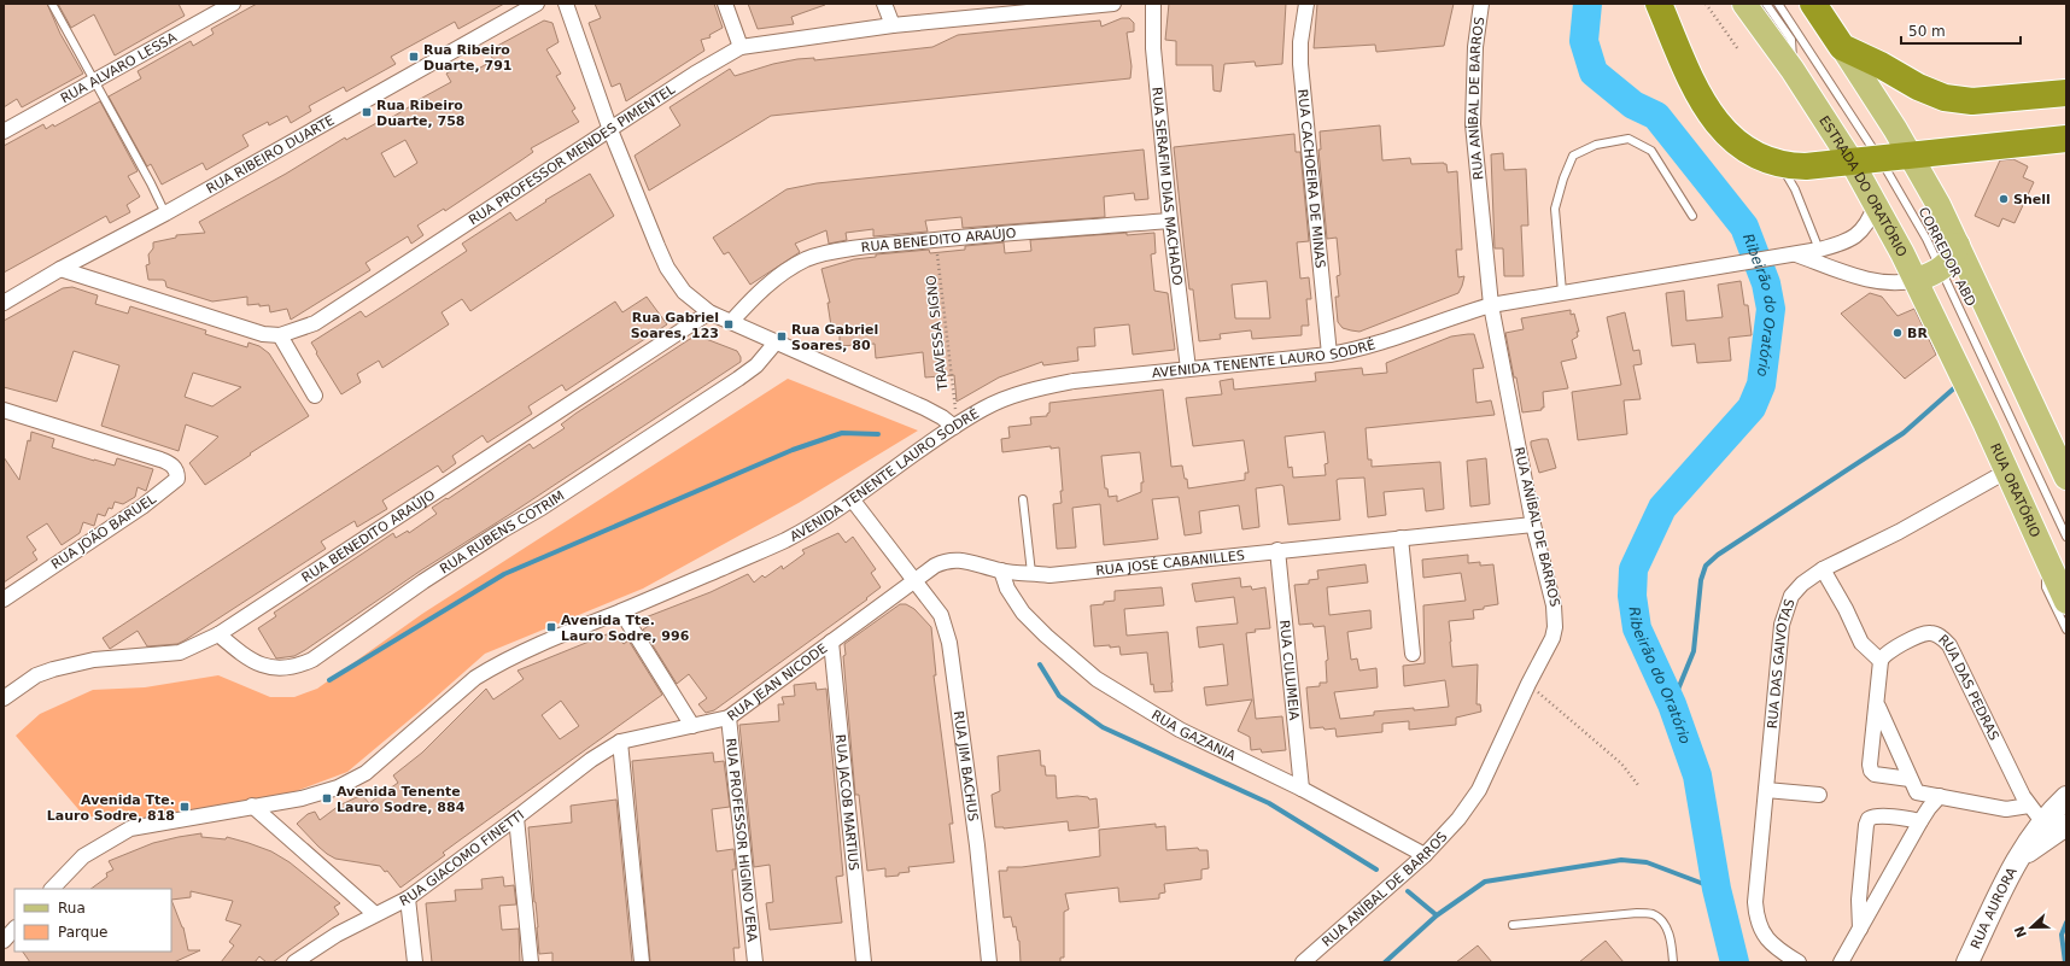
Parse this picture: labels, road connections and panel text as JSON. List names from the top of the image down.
{
  "streets": {
    "main road": ["ESTRADA DO ORATÓRIO", "RUA ORATÓRIO"],
    "street": [
      "RUA ALVARO LESSA",
      "RUA ANÍBAL DE BARROS",
      "RUA RIBEIRO DUARTE",
      "RUA PROFESSOR MENDES PIMENTEL",
      "RUA CACHOEIRA DE MINAS",
      "RUA SERAFIM DIAS MACHADO",
      "RUA BENEDITO ARAÚJO",
      "AVENIDA TENENTE LAURO SODRÉ",
      "RUA JOÃO BARUEL",
      "RUA RUBENS COTRIM",
      "RUA JOSÉ CABANILLES",
      "RUA DAS GAIVOTAS",
      "RUA CULUMEIA",
      "RUA JEAN NICODE",
      "RUA DAS PEDRAS",
      "RUA GAZANIA",
      "RUA JIM BACHUS",
      "RUA JACOB MARTIUS",
      "RUA PROFESSOR HIGINO VERA",
      "RUA GIACOMO FINETTI",
      "RUA AURORA"
    ],
    "lane": ["CORREDOR ABD"],
    "path": ["TRAVESSA SIGNO"]
  },
  "crossings": [
    ["RUA ANÍBAL DE BARROS", "AVENIDA TENENTE LAURO SODRÉ"],
    ["RUA ANÍBAL DE BARROS", "RUA JOSÉ CABANILLES"],
    ["RUA ANÍBAL DE BARROS", "RUA GAZANIA"],
    ["RUA RIBEIRO DUARTE", "RUA PROFESSOR MENDES PIMENTEL"],
    ["RUA CACHOEIRA DE MINAS", "AVENIDA TENENTE LAURO SODRÉ"],
    ["ESTRADA DO ORATÓRIO", "AVENIDA TENENTE LAURO SODRÉ"],
    ["ESTRADA DO ORATÓRIO", "RUA ORATÓRIO"],
    ["RUA SERAFIM DIAS MACHADO", "RUA BENEDITO ARAÚJO"],
    ["RUA SERAFIM DIAS MACHADO", "AVENIDA TENENTE LAURO SODRÉ"],
    ["RUA BENEDITO ARAÚJO", "TRAVESSA SIGNO"],
    ["RUA BENEDITO ARAÚJO", "RUA RUBENS COTRIM"],
    ["TRAVESSA SIGNO", "AVENIDA TENENTE LAURO SODRÉ"],
    ["RUA ORATÓRIO", "RUA DAS GAIVOTAS"],
    ["RUA JOSÉ CABANILLES", "RUA CULUMEIA"],
    ["RUA JOSÉ CABANILLES", "RUA JEAN NICODE"],
    ["RUA JOSÉ CABANILLES", "RUA GAZANIA"],
    ["RUA JOSÉ CABANILLES", "RUA JIM BACHUS"],
    ["RUA CULUMEIA", "RUA GAZANIA"],
    ["RUA JEAN NICODE", "RUA JIM BACHUS"],
    ["RUA JEAN NICODE", "RUA JACOB MARTIUS"],
    ["RUA JEAN NICODE", "RUA PROFESSOR HIGINO VERA"],
    ["RUA JEAN NICODE", "RUA GIACOMO FINETTI"],
    ["RUA DAS PEDRAS", "RUA AURORA"]
  ],
  "water": ["Ribeirão do Oratório"],
  "places": {
    "transit": [
      "Rua Ribeiro Duarte, 791",
      "Rua Ribeiro Duarte, 758",
      "Rua Gabriel Soares, 123",
      "Rua Gabriel Soares, 80",
      "Avenida Tte. Lauro Sodre, 996",
      "Avenida Tenente Lauro Sodre, 884",
      "Avenida Tte. Lauro Sodre, 818"
    ],
    "other": ["Shell", "BR"]
  },
  "legend": ["Rua", "Parque"],
  "scale_bar": "50 m",
  "north": "left"
}
